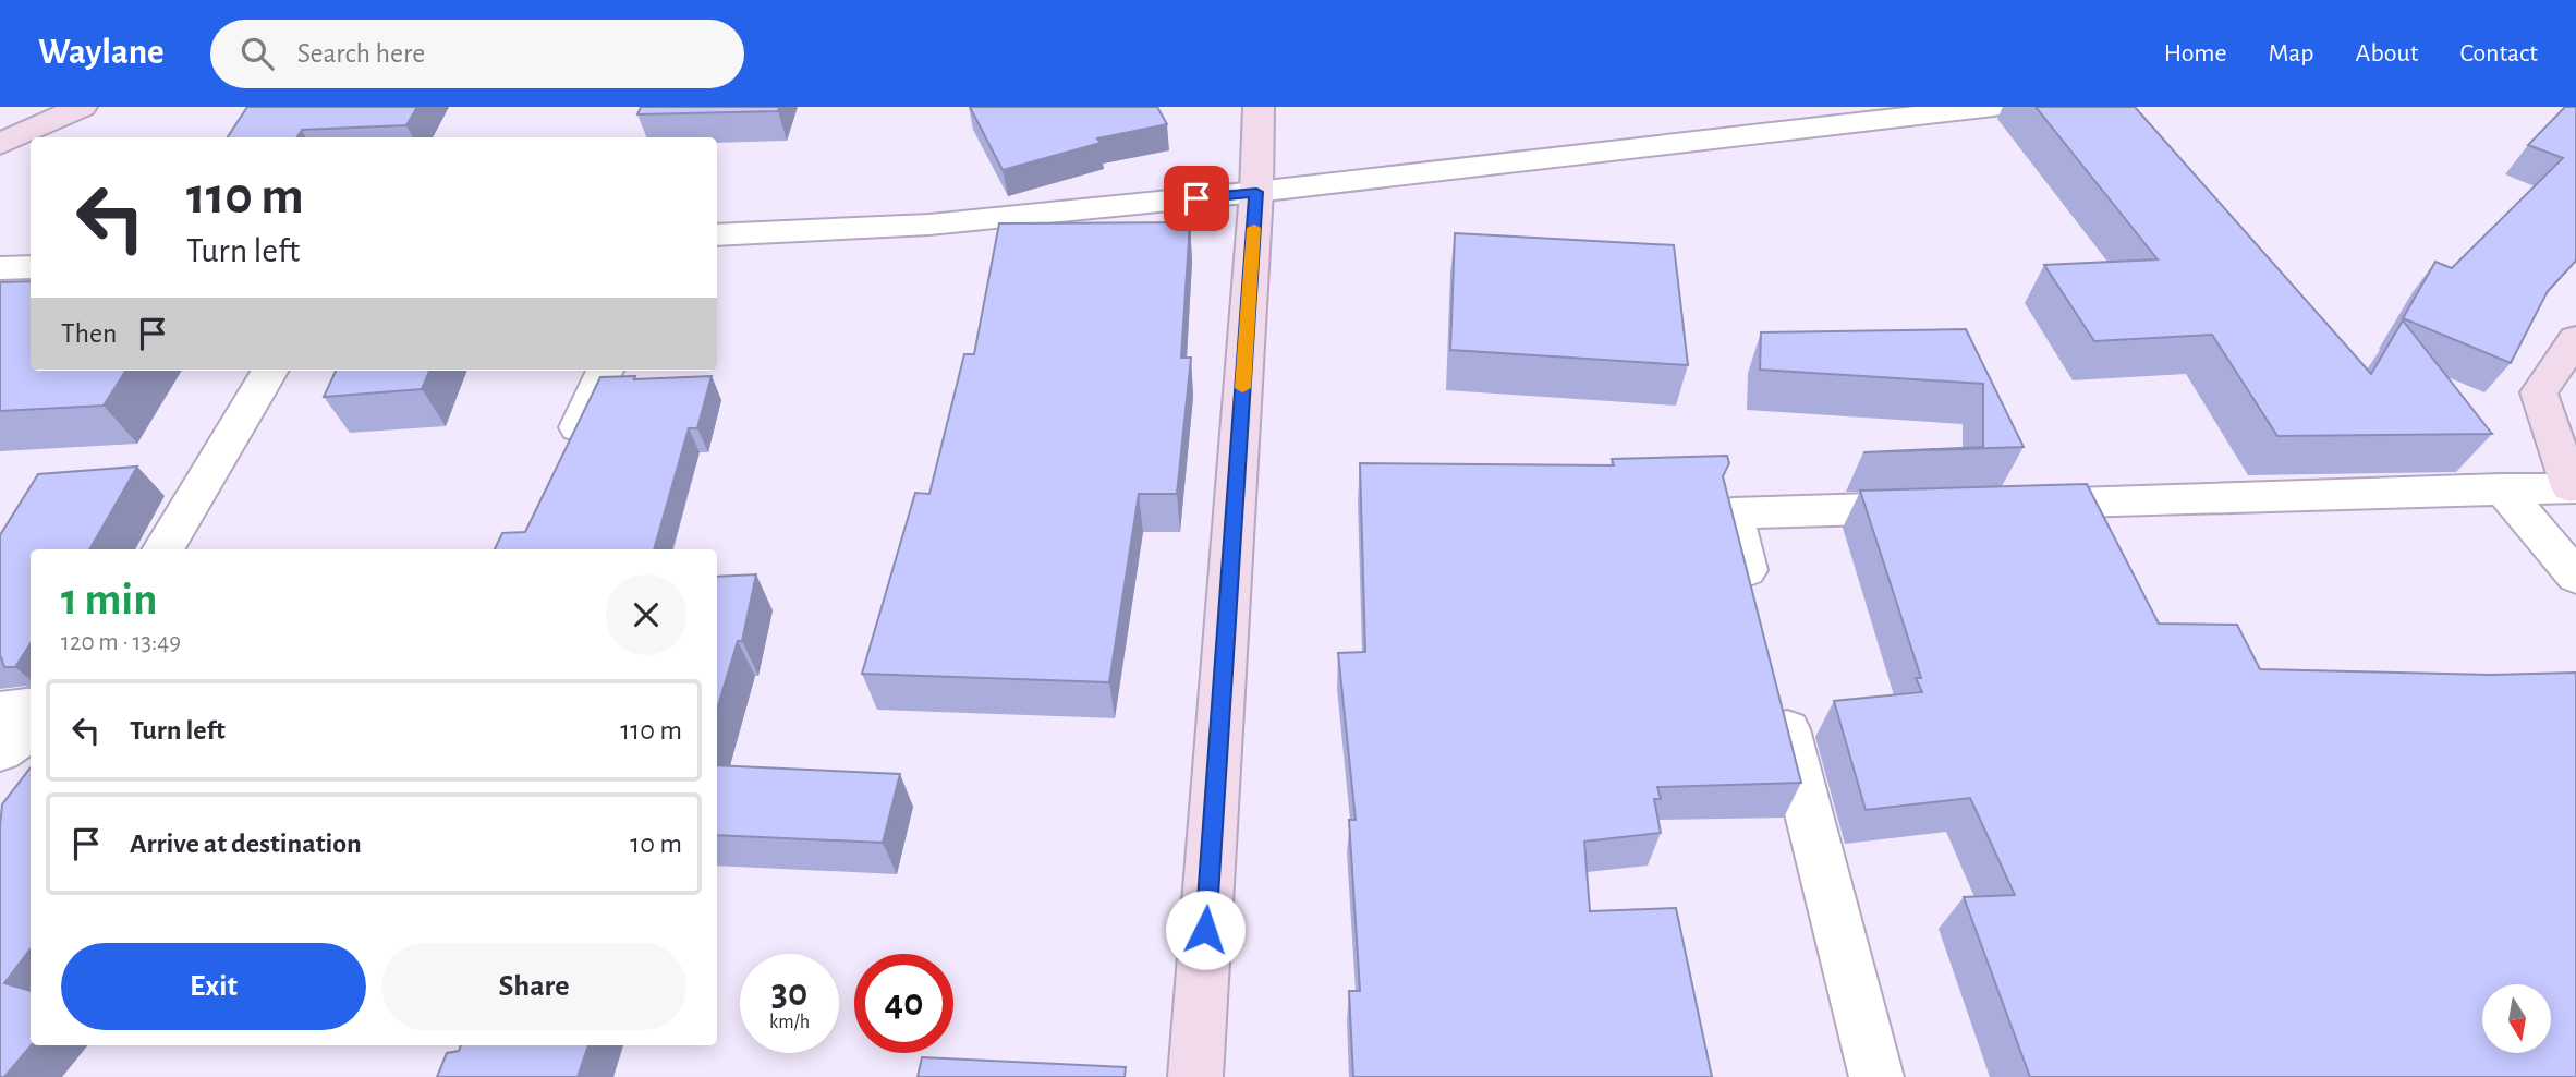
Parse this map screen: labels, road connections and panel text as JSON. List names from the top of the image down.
{
  "north": "bottom",
  "page": {
    "header": "Waylane",
    "search": "Search here",
    "nav": [
      "Home",
      "Map",
      "About",
      "Contact"
    ],
    "turn": ["110 m", "Turn left"],
    "then": "Then",
    "heading": ["1 min", "120 m · 13:49"],
    "list": [
      {
        "name": "Turn left",
        "value": "110 m"
      },
      {
        "name": "Arrive at destination",
        "value": "10 m"
      }
    ],
    "buttons": ["Exit", "Share"],
    "speed": "30 km/h",
    "limit": "40"
  }
}
